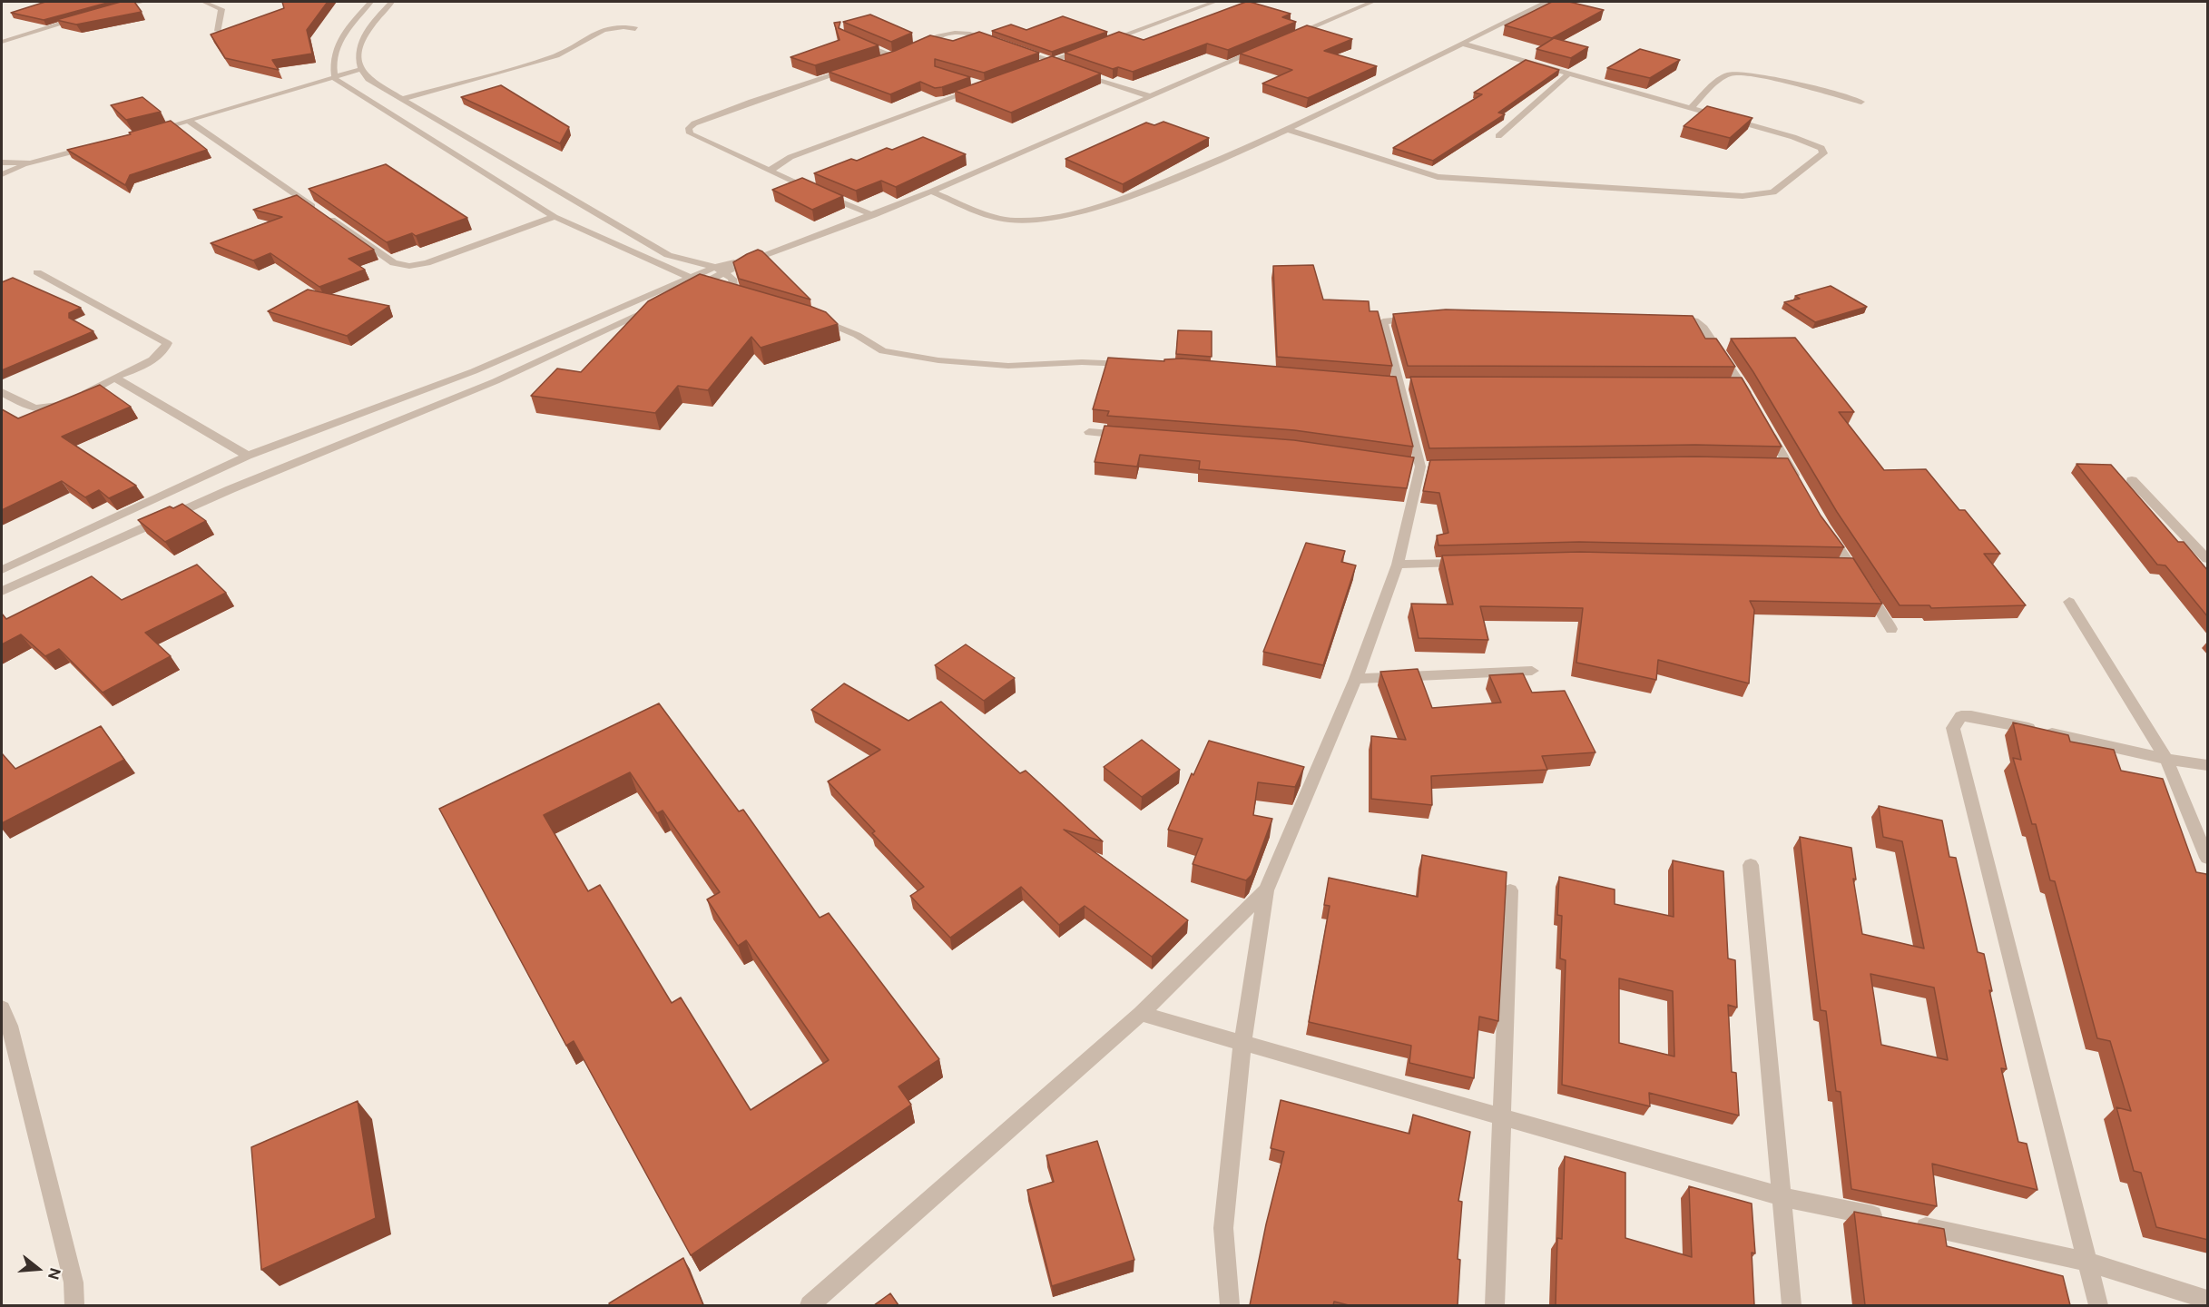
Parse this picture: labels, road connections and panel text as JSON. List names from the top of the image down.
{
  "north": "right"
}
